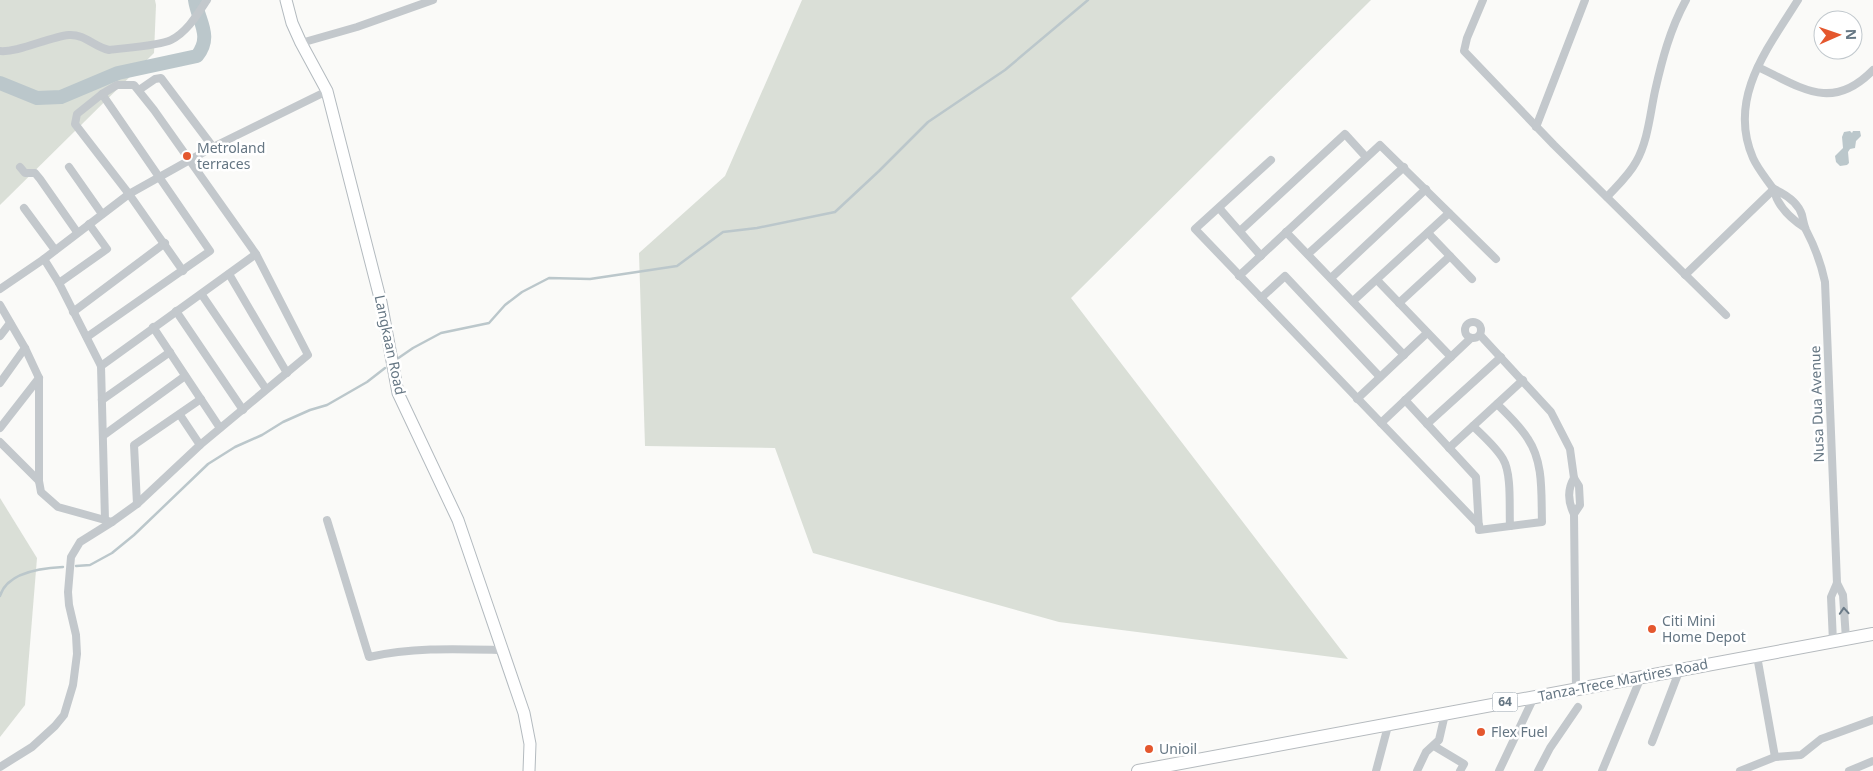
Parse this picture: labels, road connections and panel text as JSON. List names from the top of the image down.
{
  "streets": {
    "main road": ["Tanza-Trece Martires Road", "64"],
    "street": ["Langkaan Road", "Nusa Dua Avenue"]
  },
  "crossings": [
    ["Nusa Dua Avenue", "Tanza-Trece Martires Road"]
  ],
  "places": [
    "Metroland terraces",
    "Citi Mini Home Depot",
    "Flex Fuel",
    "Unioil"
  ],
  "north": "right"
}
